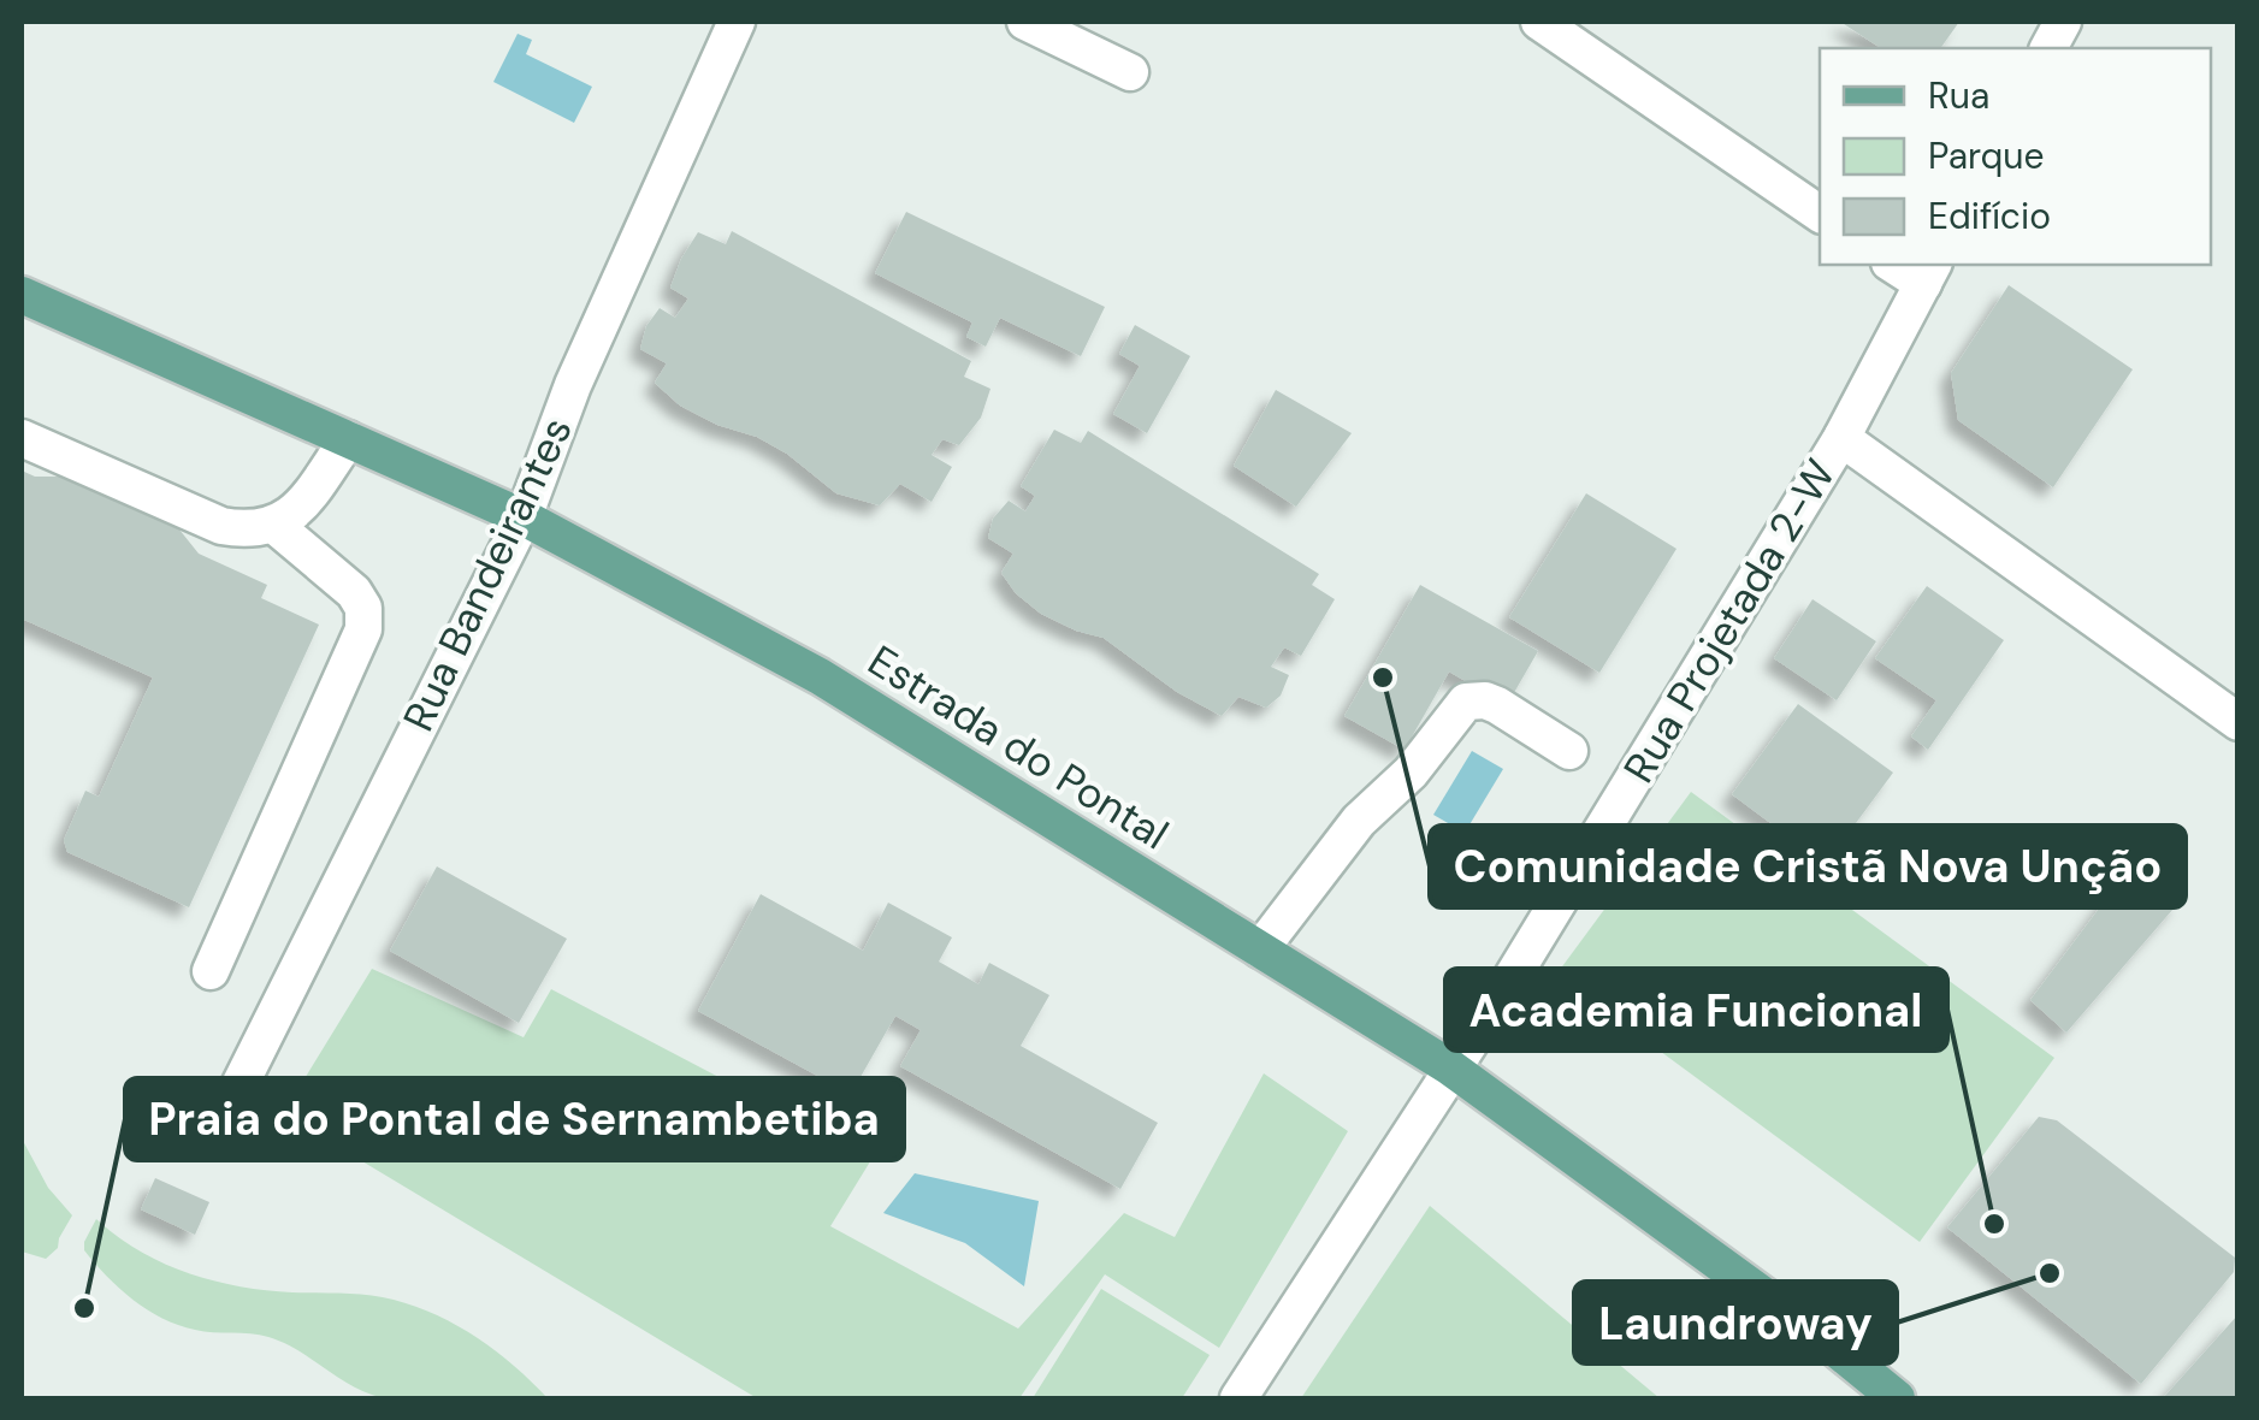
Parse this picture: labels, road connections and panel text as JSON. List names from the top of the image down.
{
  "streets": {
    "main road": ["Estrada do Pontal"],
    "street": ["Rua Bandeirantes", "Rua Projetada 2-W"]
  },
  "crossings": [
    ["Rua Bandeirantes", "Estrada do Pontal"],
    ["Rua Projetada 2-W", "Estrada do Pontal"]
  ],
  "places": [
    "Comunidade Cristã Nova Unção",
    "Academia Funcional",
    "Laundroway",
    "Praia do Pontal de Sernambetiba"
  ],
  "legend": ["Rua", "Parque", "Edifício"]
}
